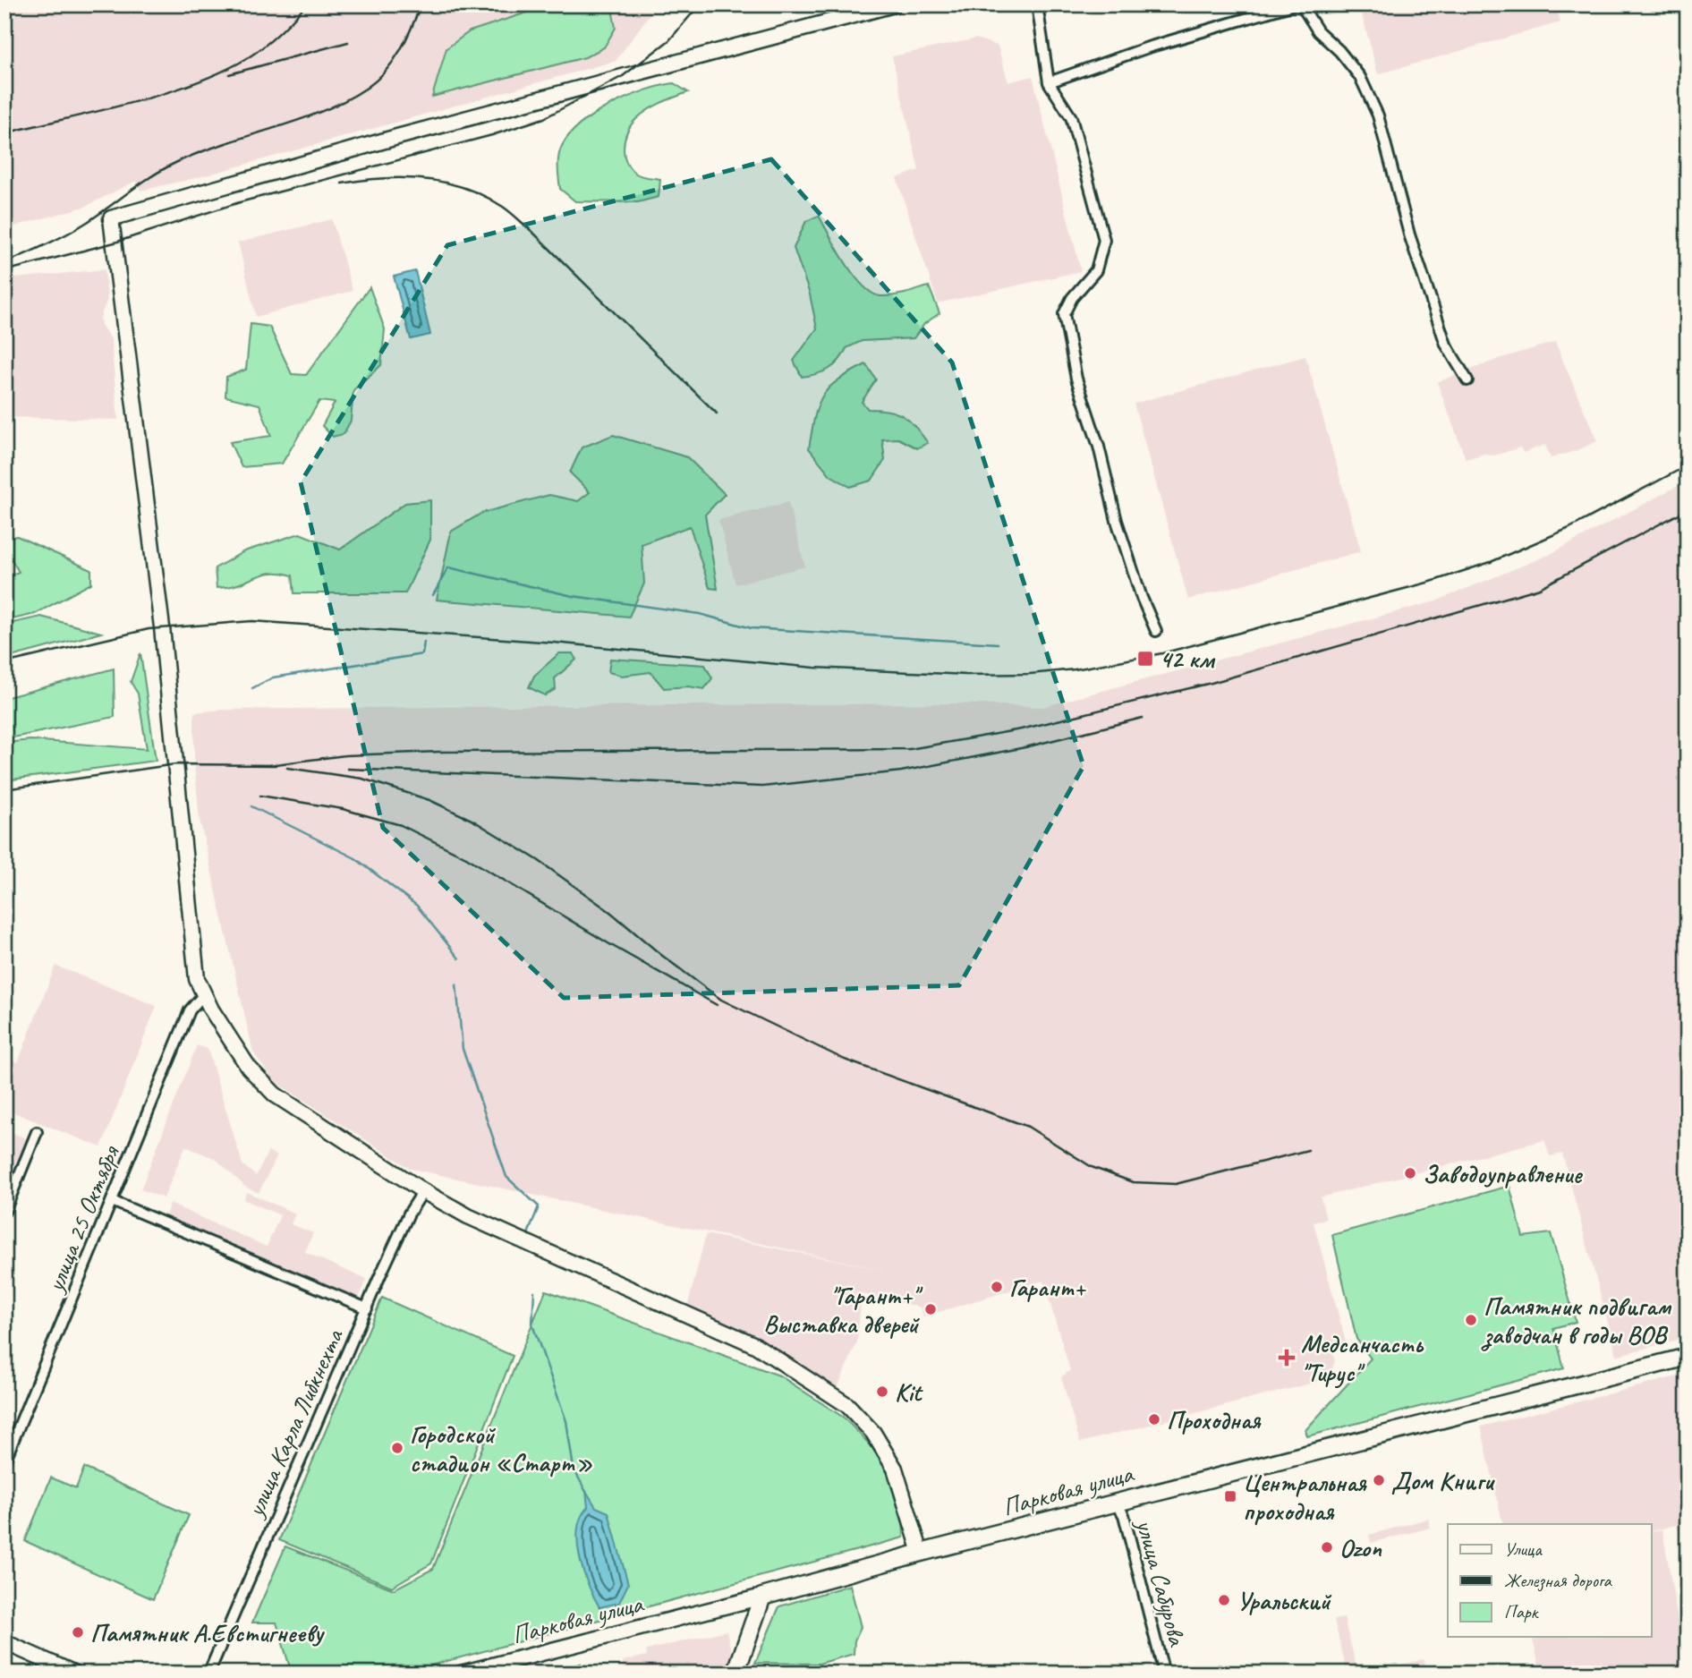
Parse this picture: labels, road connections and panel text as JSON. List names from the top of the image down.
{
  "streets": {
    "main road": ["Парковая улица"],
    "street": ["улица 25 Октября", "улица Карла Либкнехта", "улица Сабурова"]
  },
  "crossings": [
    ["Парковая улица", "улица Сабурова"]
  ],
  "places": {
    "transit": ["42 км", "Центральная проходная"],
    "other": [
      "Заводоуправление",
      "Гарант+",
      "\"Гарант+\" Выставка дверей",
      "Памятник подвигам заводчан в годы ВОВ",
      "Kit",
      "Проходная",
      "Городской стадион «Старт»",
      "Дом Книги",
      "Ozon",
      "Уральский",
      "Памятник А.Евстигнееву"
    ],
    "health": ["Медсанчасть \"Тирус\""]
  },
  "legend": ["Улица", "Железная дорога", "Парк"]
}
